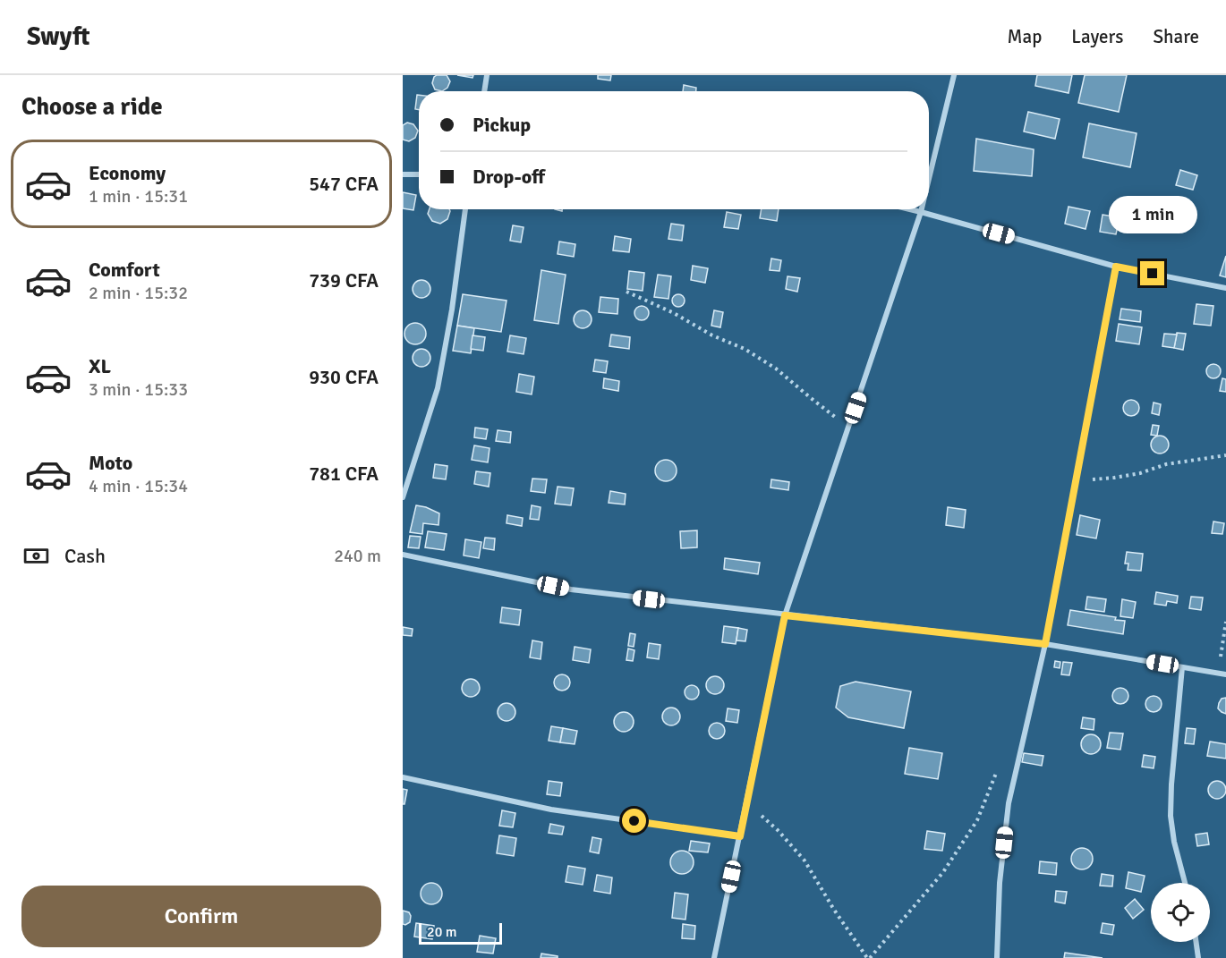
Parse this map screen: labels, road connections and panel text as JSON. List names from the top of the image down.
{
  "scale_bar": "20 m",
  "page": {
    "header": "Swyft",
    "nav": ["Map", "Layers", "Share"],
    "heading": "Choose a ride",
    "banner": ["Pickup", "Drop-off"],
    "list": [
      {
        "name": "Economy",
        "note": "1 min · 15:31",
        "value": "547 CFA"
      },
      {
        "name": "Comfort",
        "note": "2 min · 15:32",
        "value": "739 CFA"
      },
      {
        "name": "XL",
        "note": "3 min · 15:33",
        "value": "930 CFA"
      },
      {
        "name": "Moto",
        "note": "4 min · 15:34",
        "value": "781 CFA"
      }
    ],
    "bubble": "1 min",
    "pay": ["Cash", "240 m"],
    "buttons": "Confirm",
    "scale": "20 m"
  }
}
